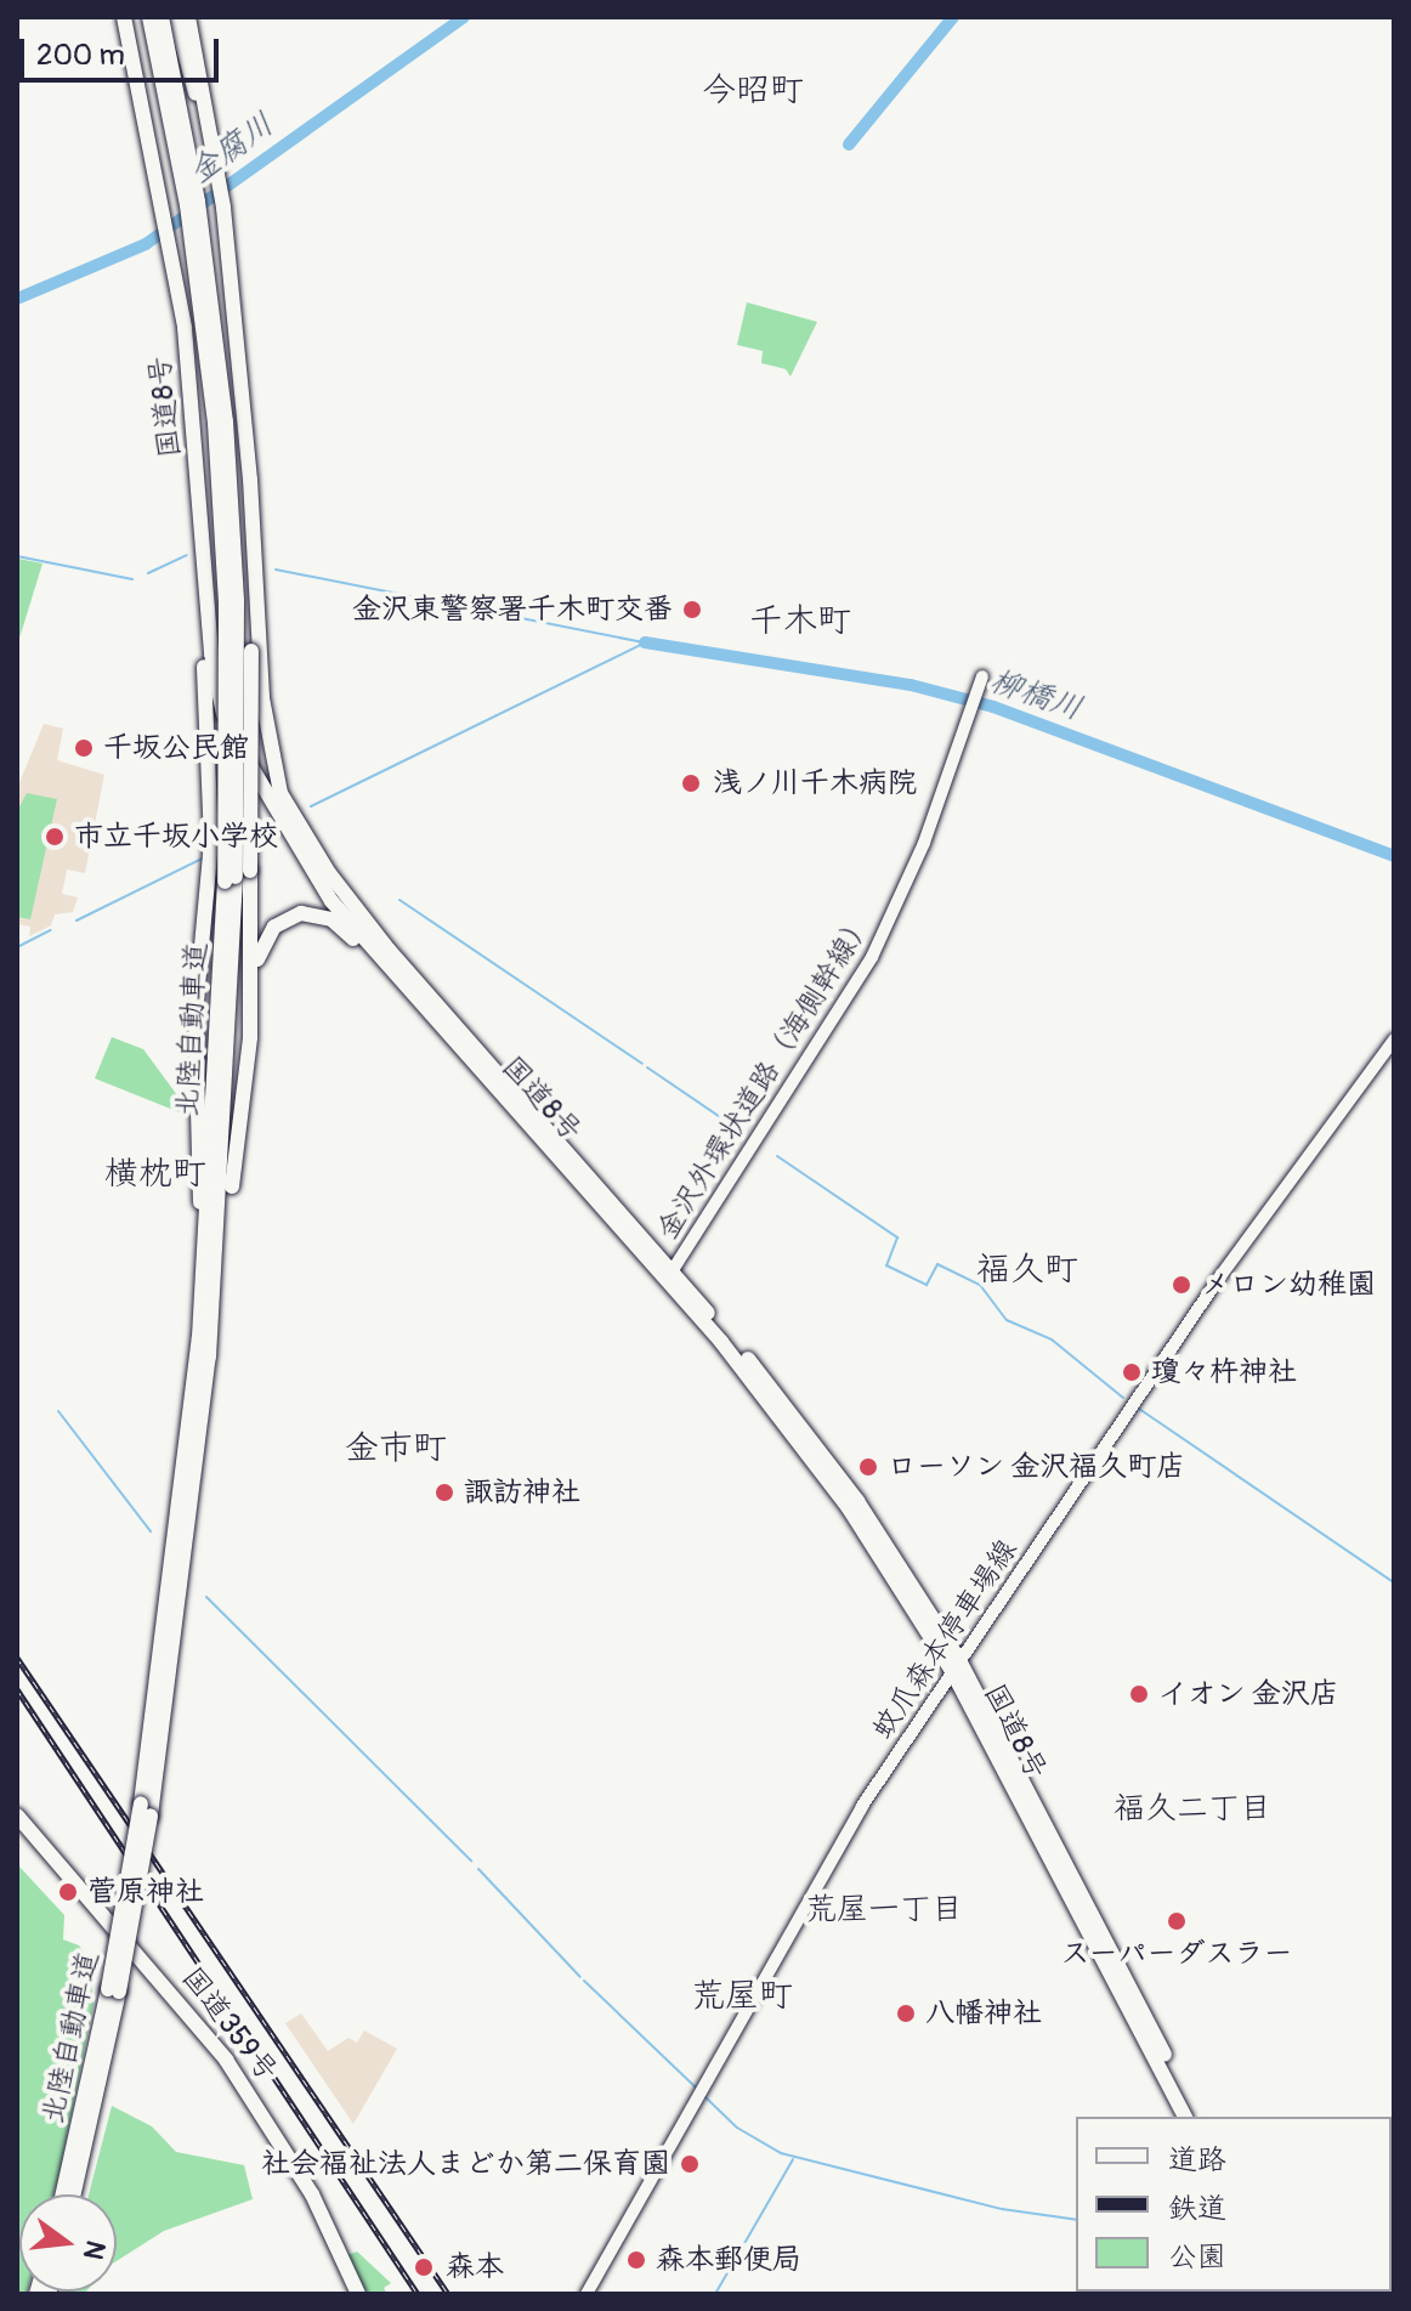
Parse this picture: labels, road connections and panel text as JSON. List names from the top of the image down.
{
  "streets": {
    "highway": ["国道8号", "北陸自動車道", "国道359号"],
    "main road": ["金沢外環状道路（海側幹線）", "蚊爪森本停車場線"]
  },
  "crossings": [
    ["国道8号", "金沢外環状道路（海側幹線）"],
    ["国道8号", "蚊爪森本停車場線"]
  ],
  "districts": [
    "今昭町",
    "千木町",
    "横枕町",
    "福久町",
    "金市町",
    "福久二丁目",
    "荒屋一丁目",
    "荒屋町"
  ],
  "water": ["金腐川", "柳橋川"],
  "places": [
    "金沢東警察署千木町交番",
    "千坂公民館",
    "浅ノ川千木病院",
    "市立千坂小学校",
    "メロン幼稚園",
    "瓊々杵神社",
    "ローソン 金沢福久町店",
    "諏訪神社",
    "イオン 金沢店",
    "菅原神社",
    "スーパーダスラー",
    "八幡神社",
    "社会福祉法人まどか第二保育園",
    "森本郵便局",
    "森本"
  ],
  "legend": ["道路", "鉄道", "公園"],
  "scale_bar": "200 m",
  "north": "right"
}
